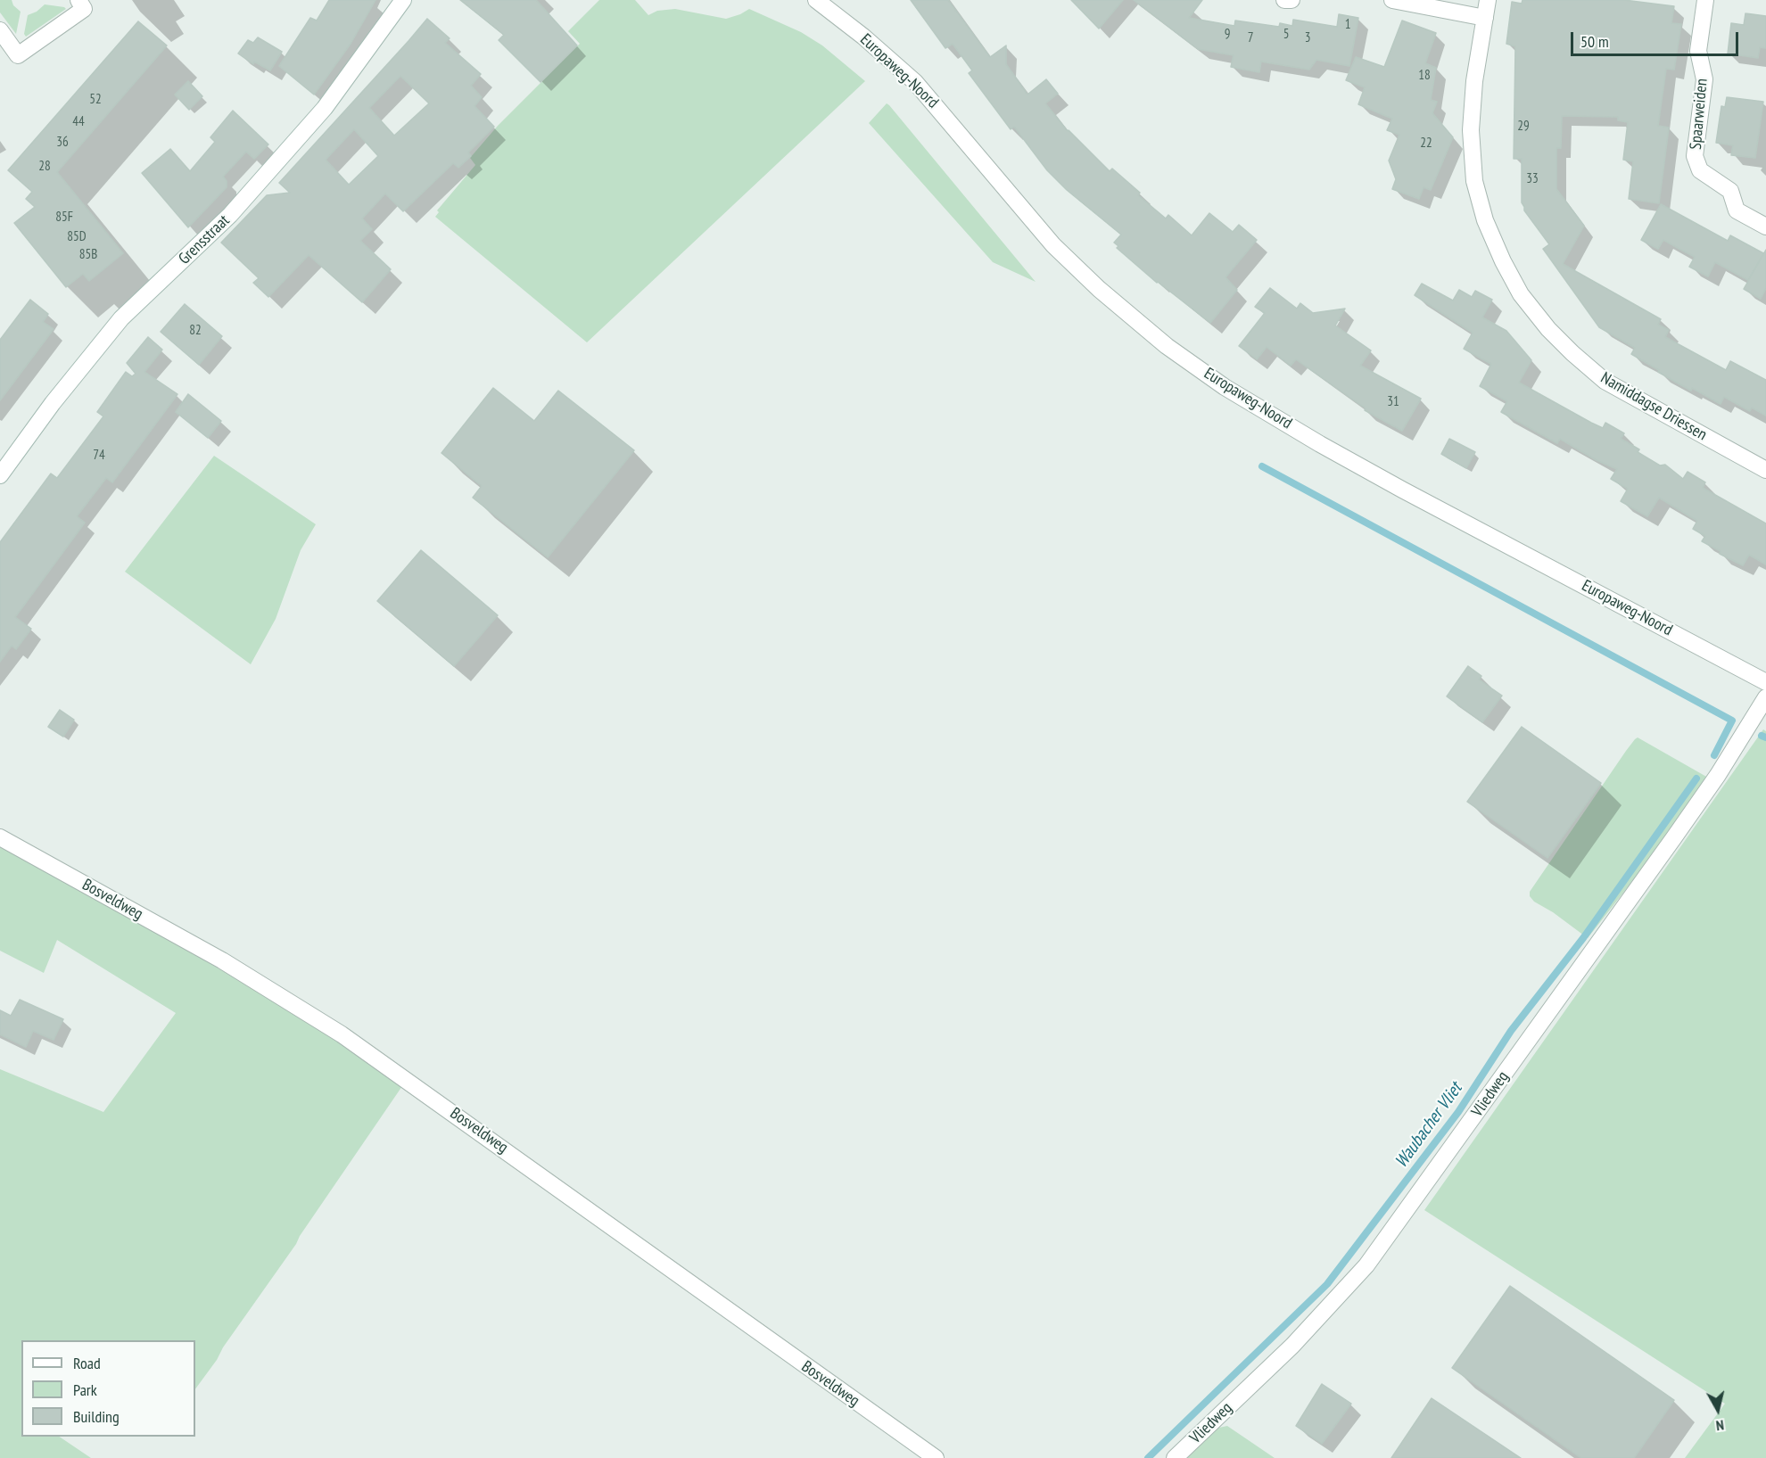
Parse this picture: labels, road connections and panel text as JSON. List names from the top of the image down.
{
  "streets": {
    "street": [
      "Europaweg-Noord",
      "Spaarweiden",
      "Grensstraat",
      "Namiddagse Driessen",
      "Bosveldweg",
      "Vliedweg"
    ]
  },
  "water": ["Waubacher Vliet"],
  "house_numbers": [
    "1",
    "9",
    "5",
    "7",
    "3",
    "18",
    "52",
    "44",
    "29",
    "36",
    "22",
    "28",
    "33",
    "85F",
    "85D",
    "85B",
    "82",
    "31",
    "74"
  ],
  "legend": ["Road", "Park", "Building"],
  "scale_bar": "50 m",
  "north": "bottom"
}
